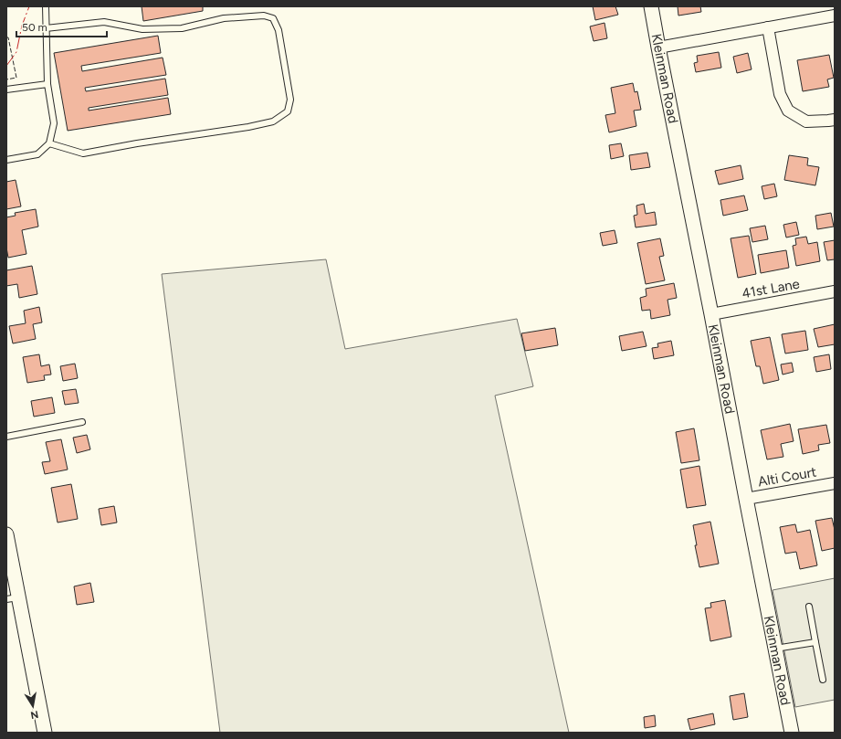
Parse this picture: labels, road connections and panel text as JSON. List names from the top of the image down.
{
  "streets": {
    "street": ["Kleinman Road", "41st Lane", "Alti Court"]
  },
  "crossings": [
    ["Kleinman Road", "41st Lane"],
    ["Kleinman Road", "Alti Court"]
  ],
  "scale_bar": "50 m",
  "north": "bottom"
}
